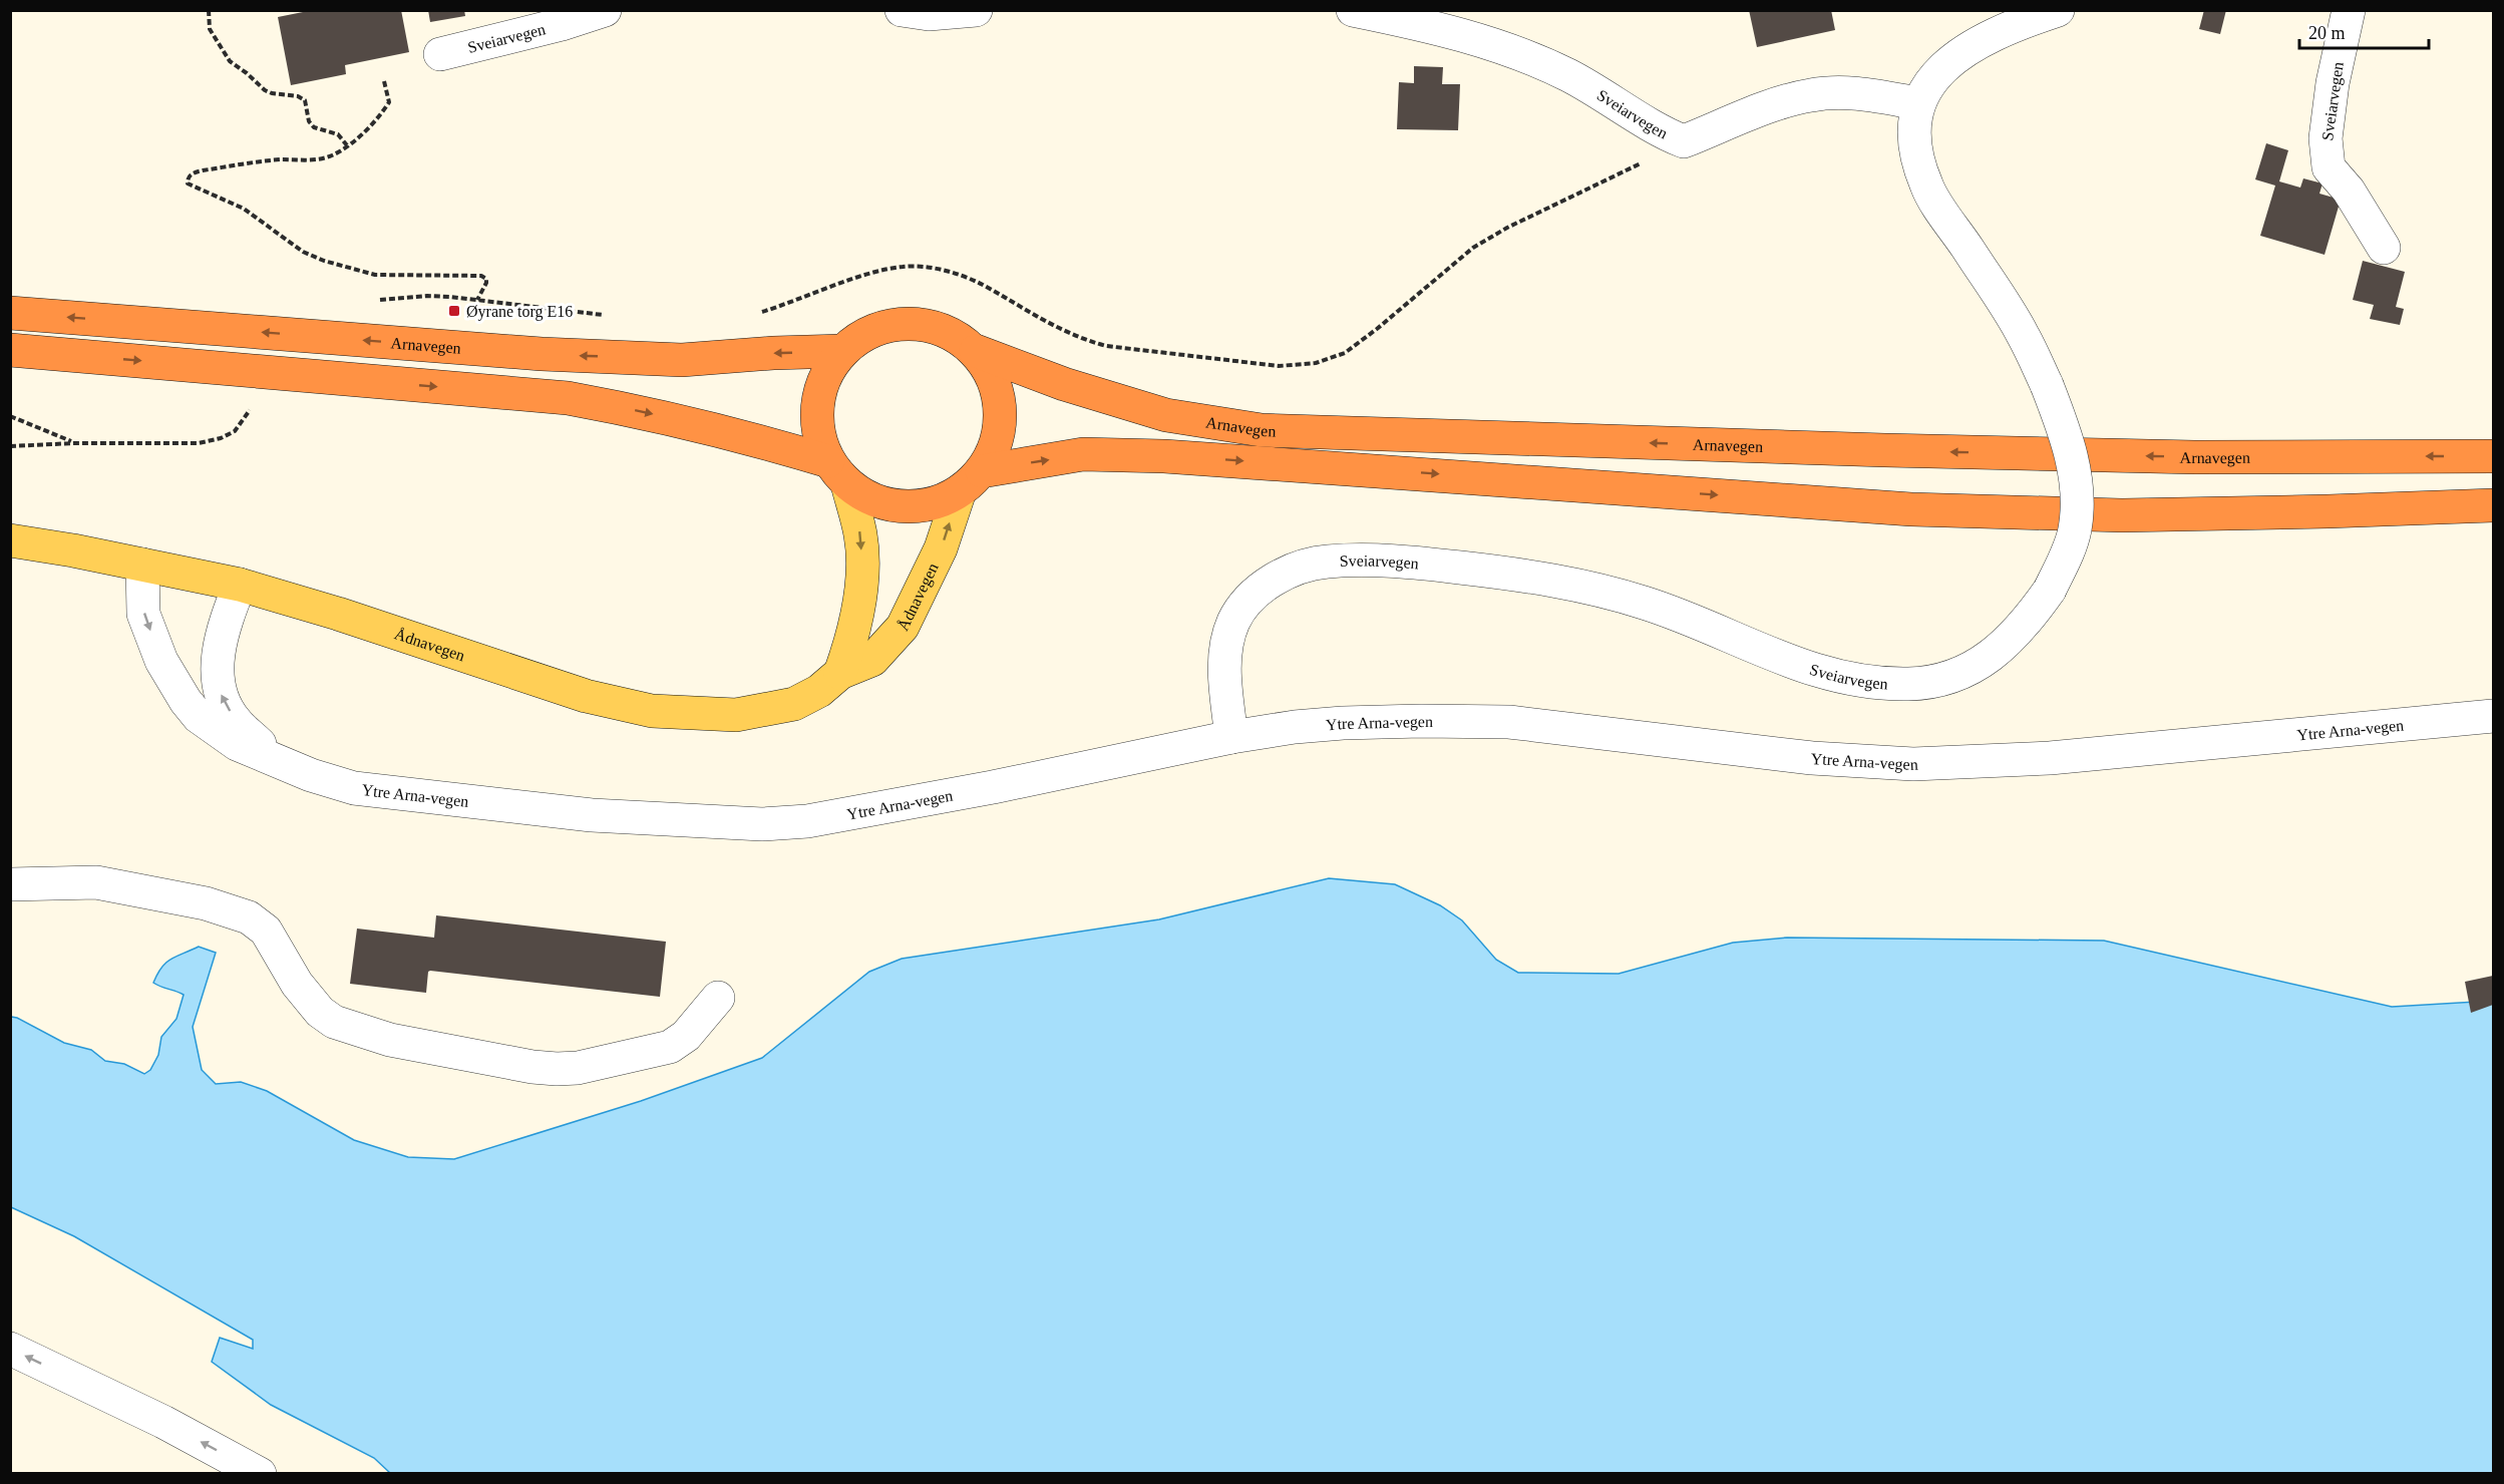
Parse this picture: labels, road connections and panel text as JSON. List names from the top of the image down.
{
  "streets": {
    "highway": ["Arnavegen"],
    "main road": ["Ådnavegen"],
    "street": ["Sveiarvegen", "Ytre Arna-vegen"]
  },
  "crossings": [
    ["Sveiarvegen", "Ytre Arna-vegen"],
    ["Arnavegen", "Ådnavegen"],
    ["Ådnavegen", "Ytre Arna-vegen"]
  ],
  "places": {
    "transit": ["Øyrane torg E16"]
  },
  "scale_bar": "20 m"
}
